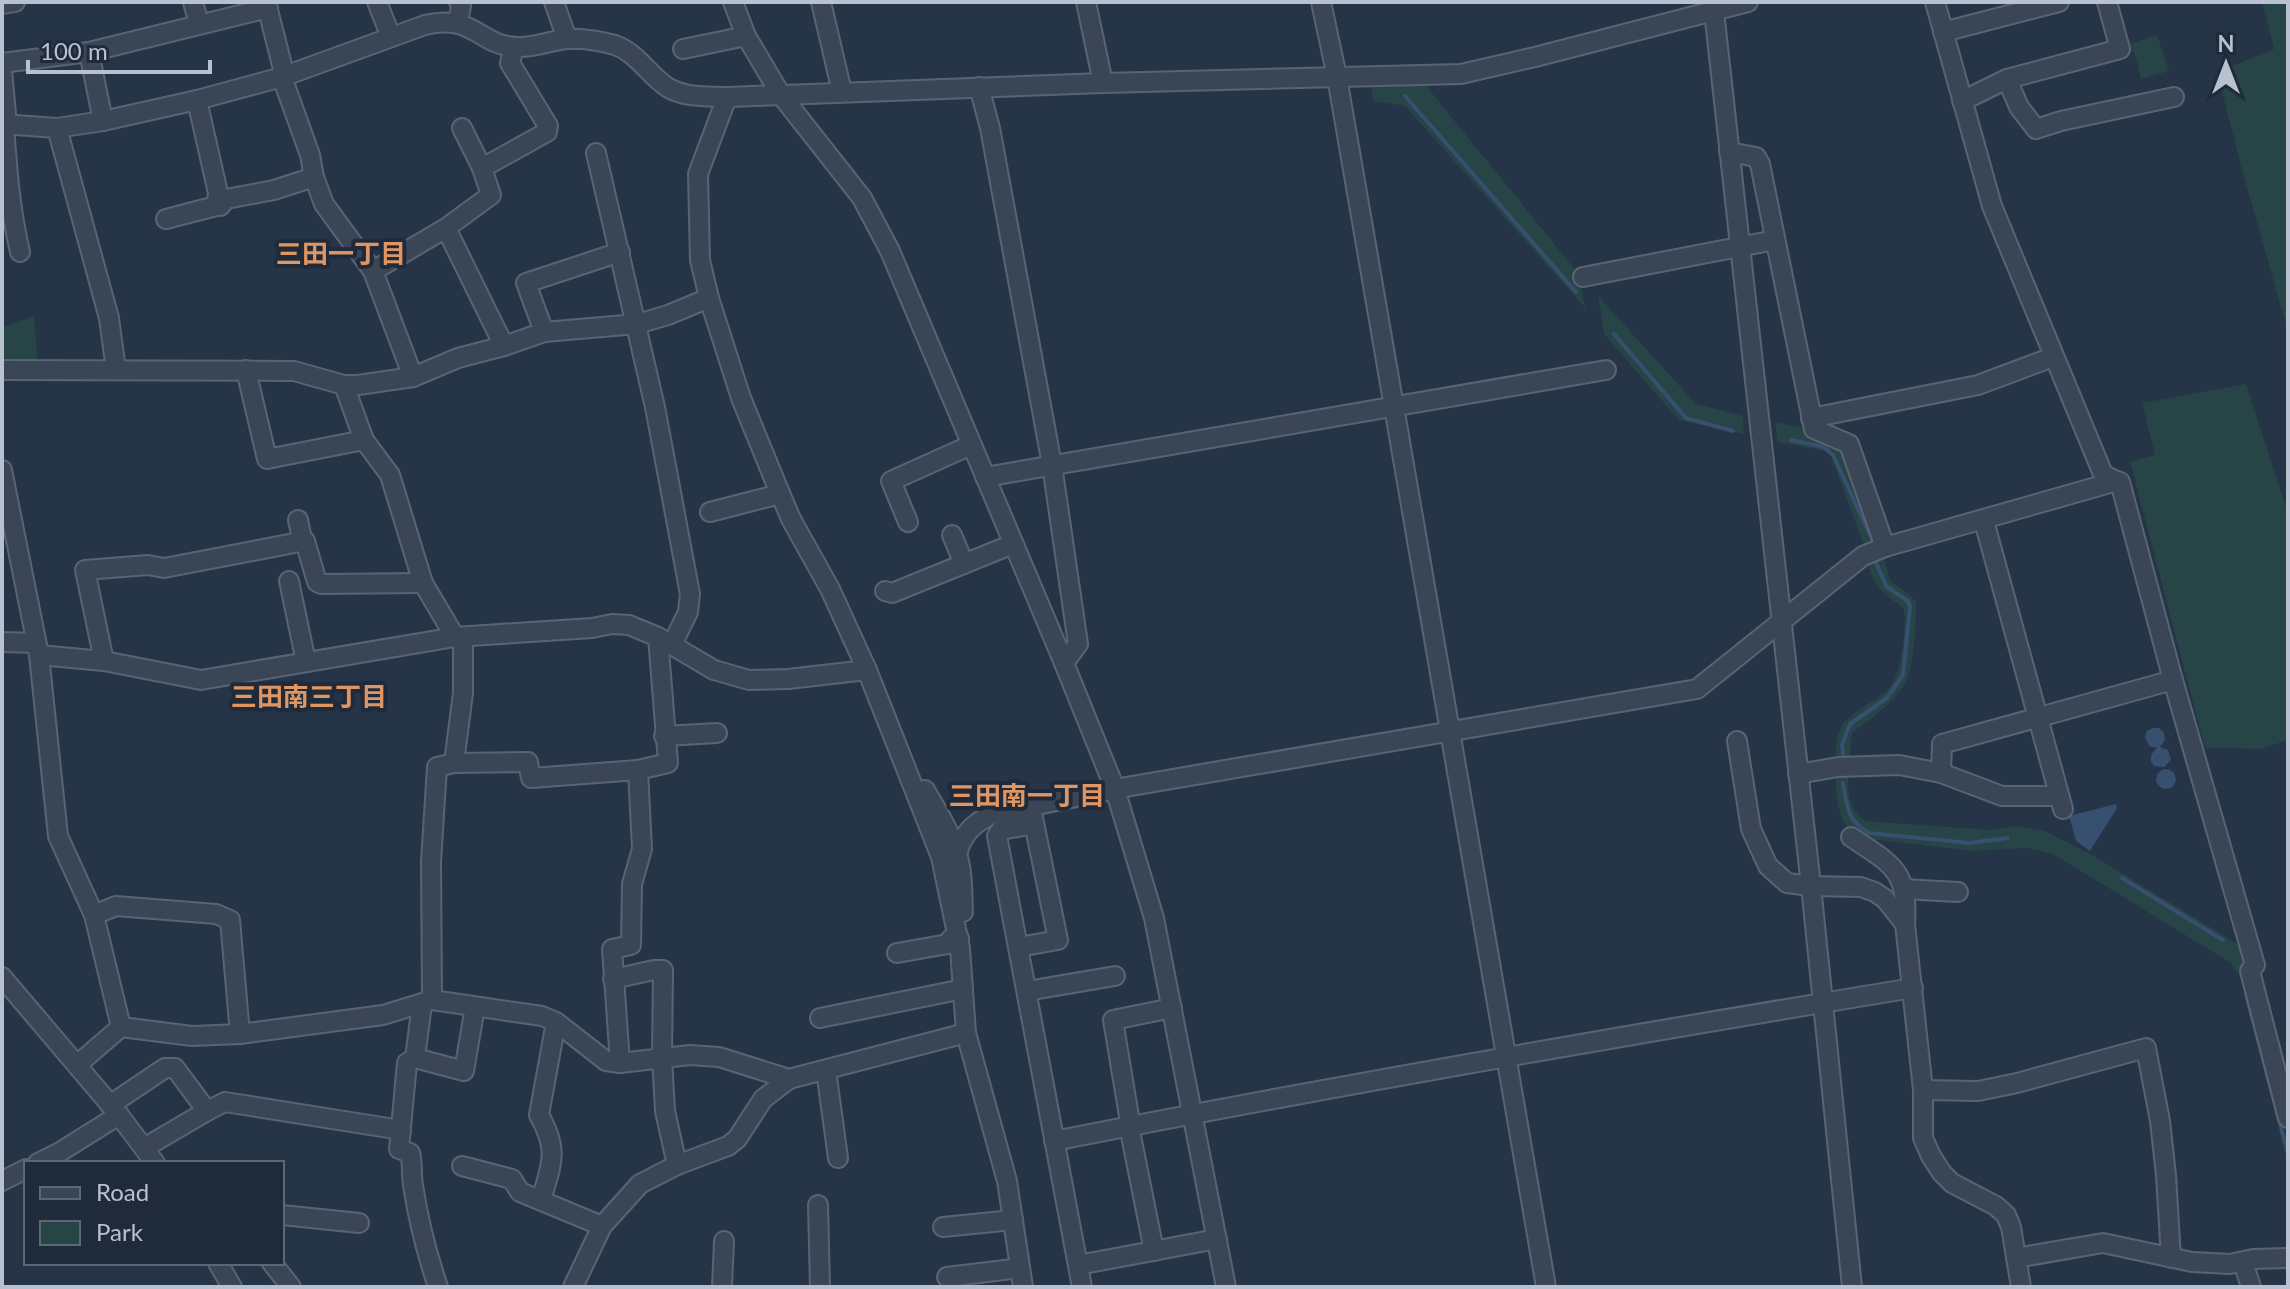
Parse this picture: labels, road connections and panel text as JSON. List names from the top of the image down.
{
  "districts": ["三田一丁目", "三田南三丁目", "三田南一丁目"],
  "legend": ["Road", "Park"],
  "scale_bar": "100 m",
  "north": "top"
}
